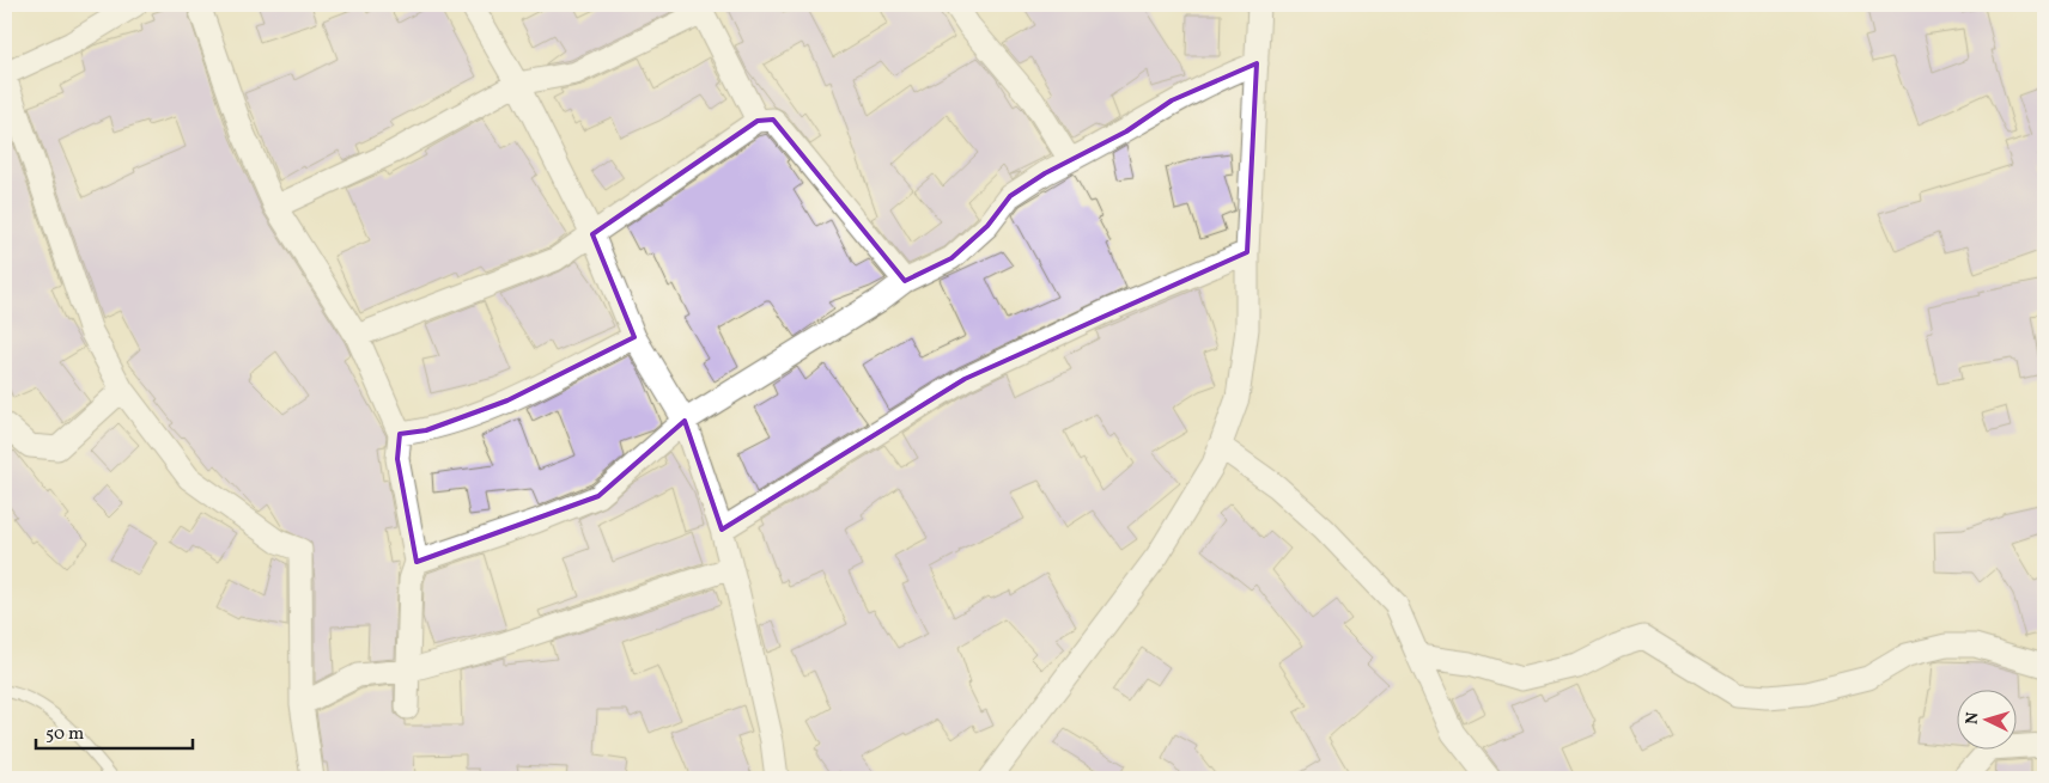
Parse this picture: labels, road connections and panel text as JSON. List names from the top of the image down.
{
  "scale_bar": "50 m",
  "north": "left"
}
